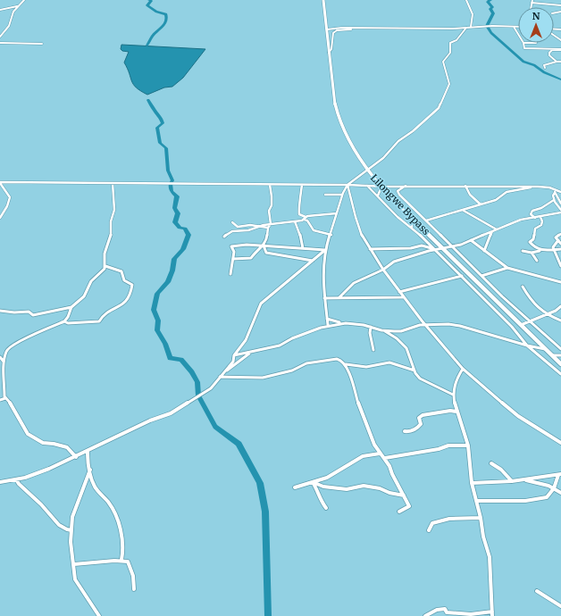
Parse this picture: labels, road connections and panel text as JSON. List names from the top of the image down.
{
  "streets": {
    "main road": ["Lilongwe Bypass"]
  },
  "north": "top"
}
